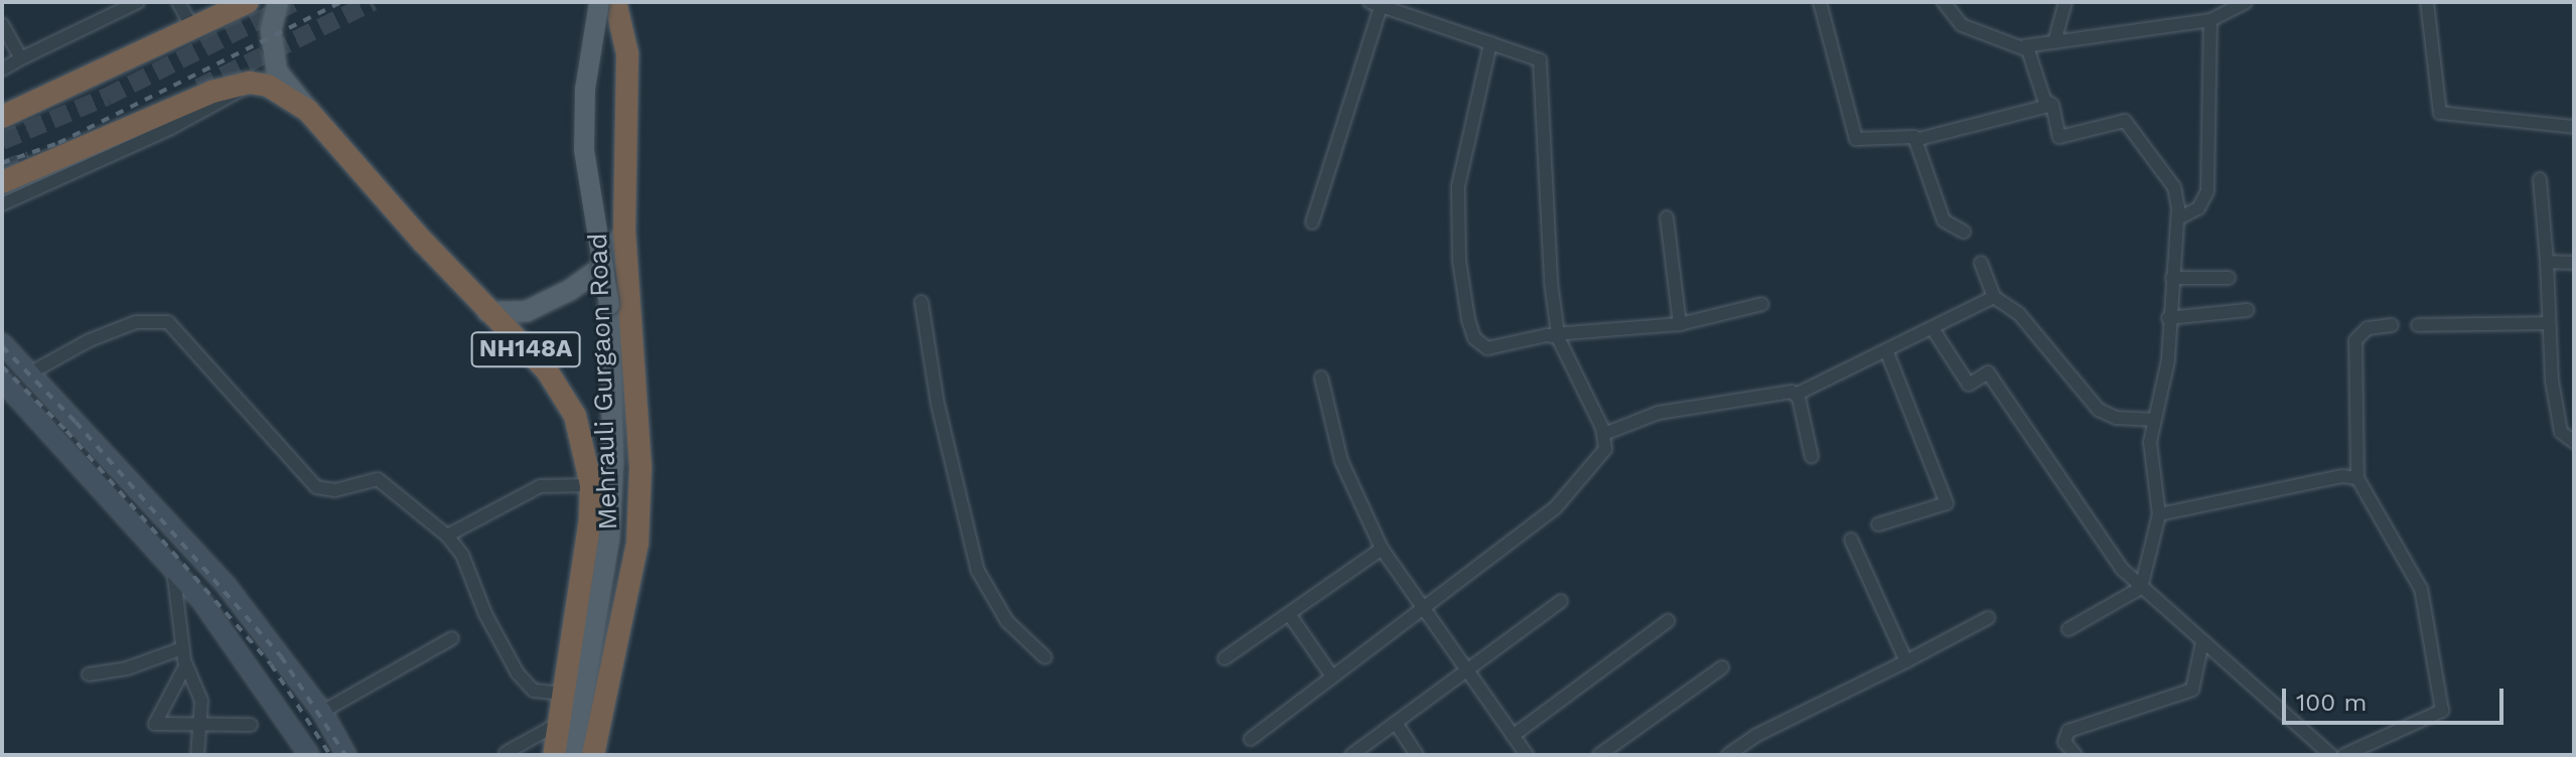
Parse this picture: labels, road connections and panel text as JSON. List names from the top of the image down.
{
  "streets": {
    "highway": ["NH148A", "Mehrauli Gurgaon Road"]
  },
  "scale_bar": "100 m"
}
